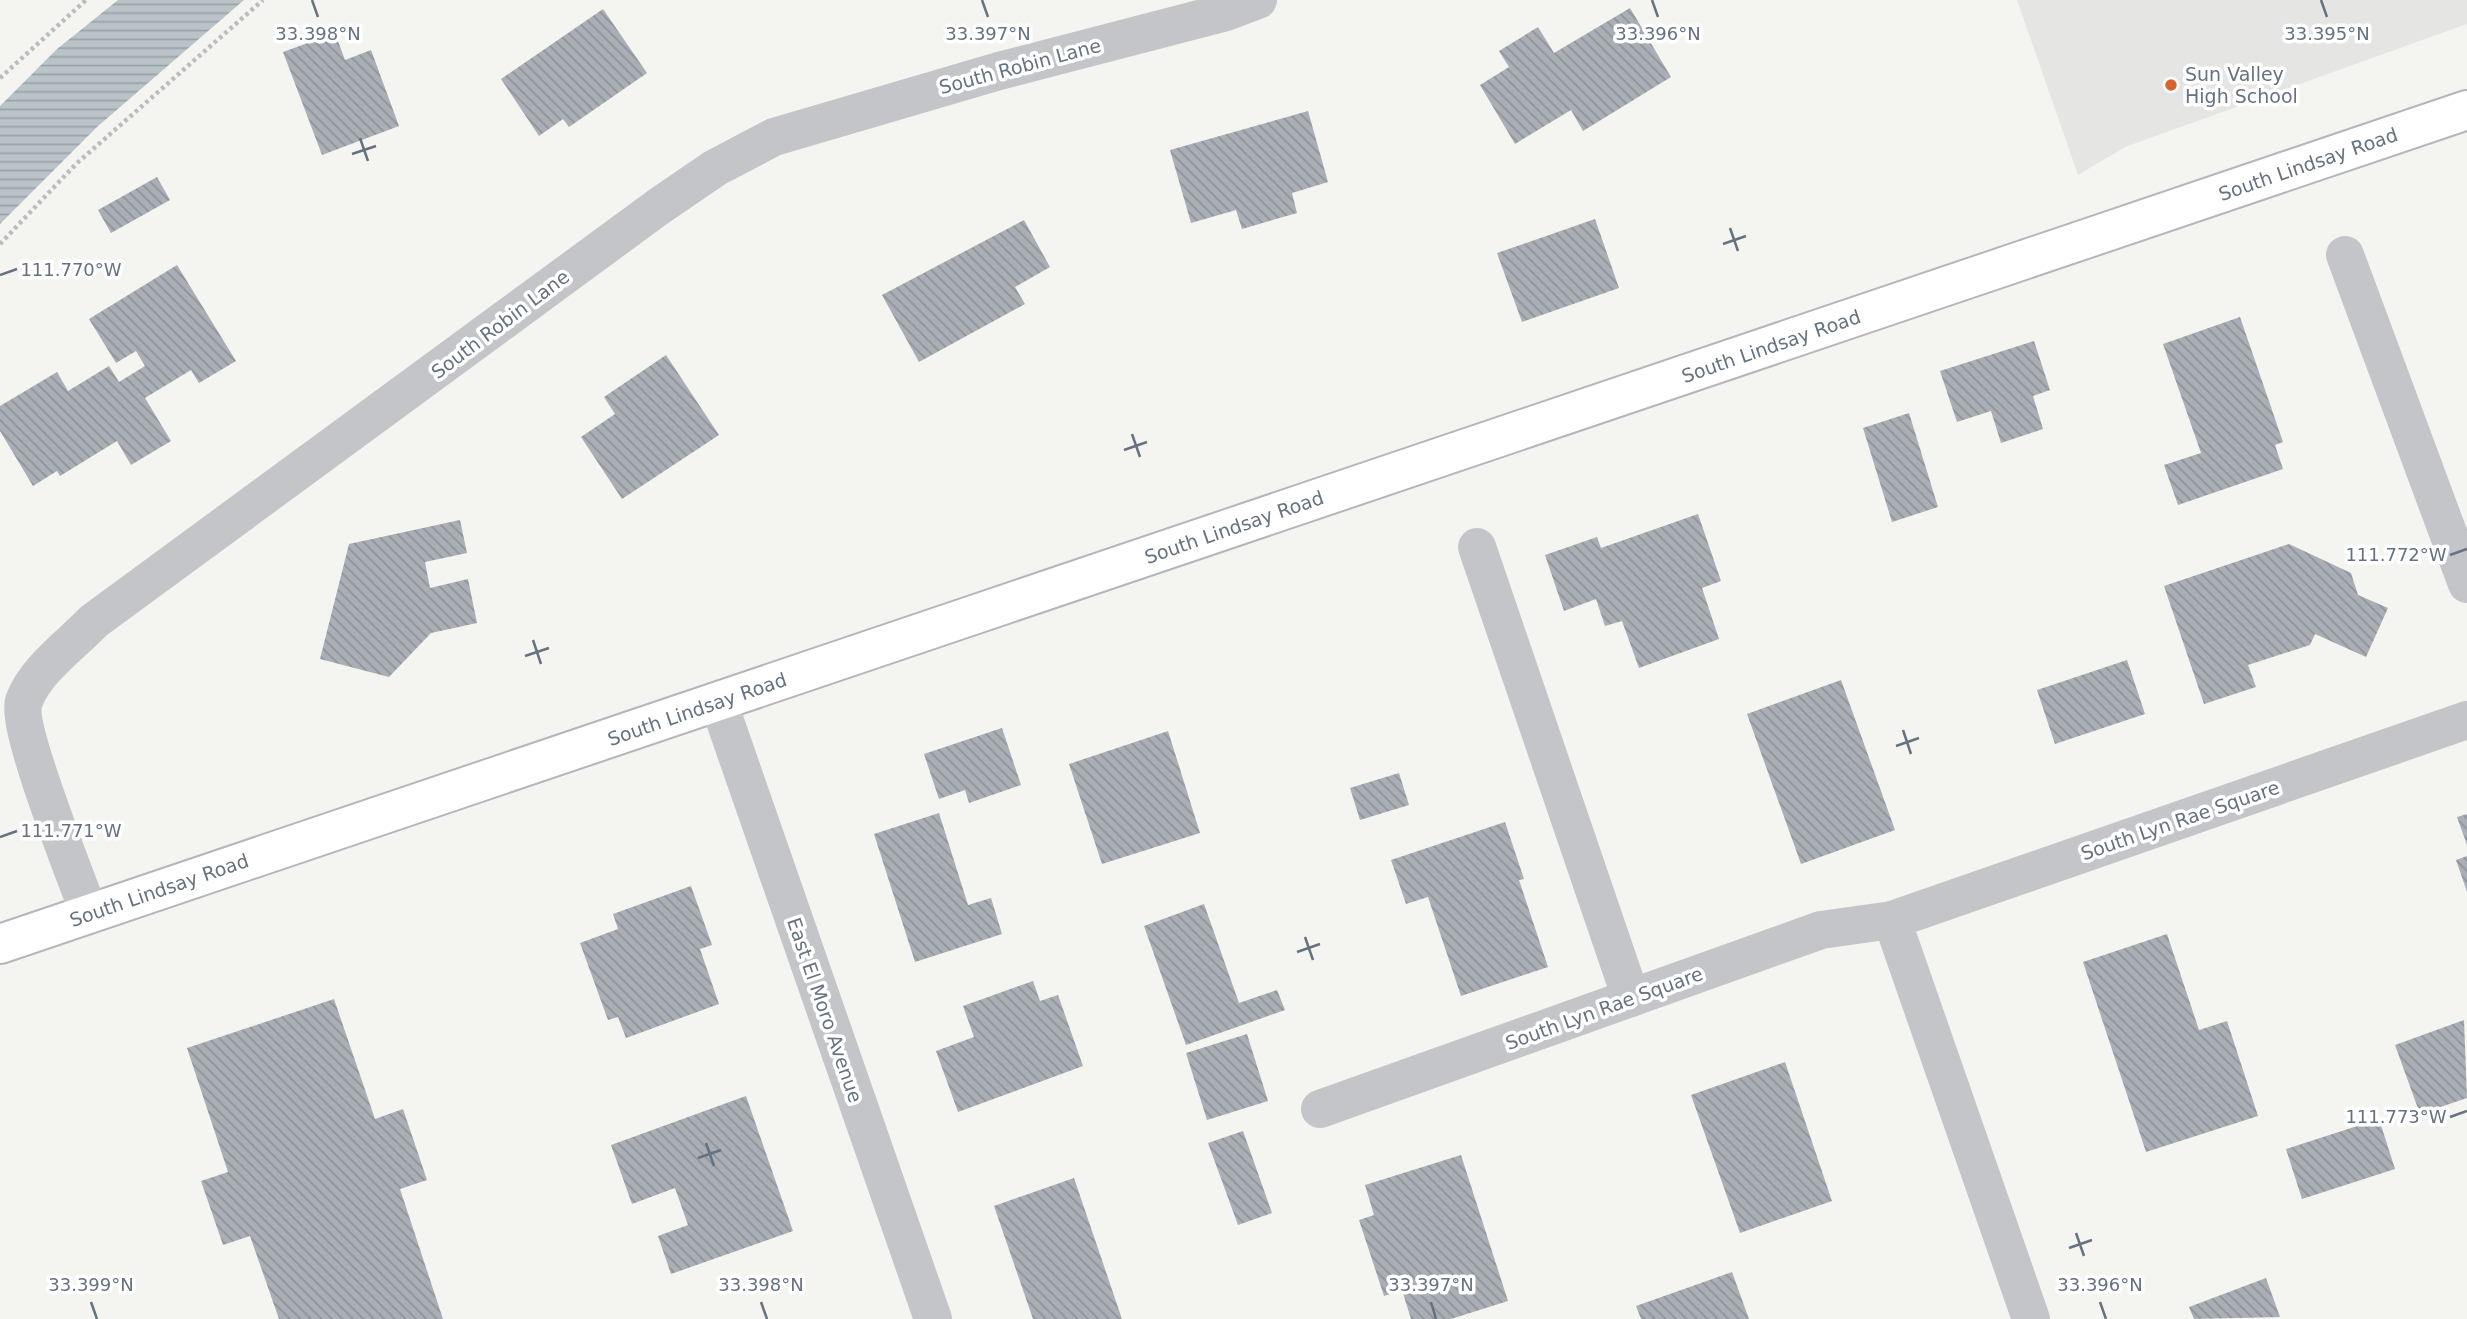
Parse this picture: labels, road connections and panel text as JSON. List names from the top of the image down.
{
  "streets": {
    "main road": ["South Lindsay Road"],
    "street": ["South Robin Lane", "South Lyn Rae Square", "East El Moro Avenue"]
  },
  "crossings": [
    ["South Robin Lane", "South Lindsay Road"],
    ["South Lindsay Road", "East El Moro Avenue"]
  ],
  "places": ["Sun Valley High School"],
  "coordinates": [
    "33.398°N",
    "33.397°N",
    "33.396°N",
    "33.395°N",
    "111.770°W",
    "111.772°W",
    "111.771°W",
    "111.773°W",
    "33.399°N"
  ]
}
